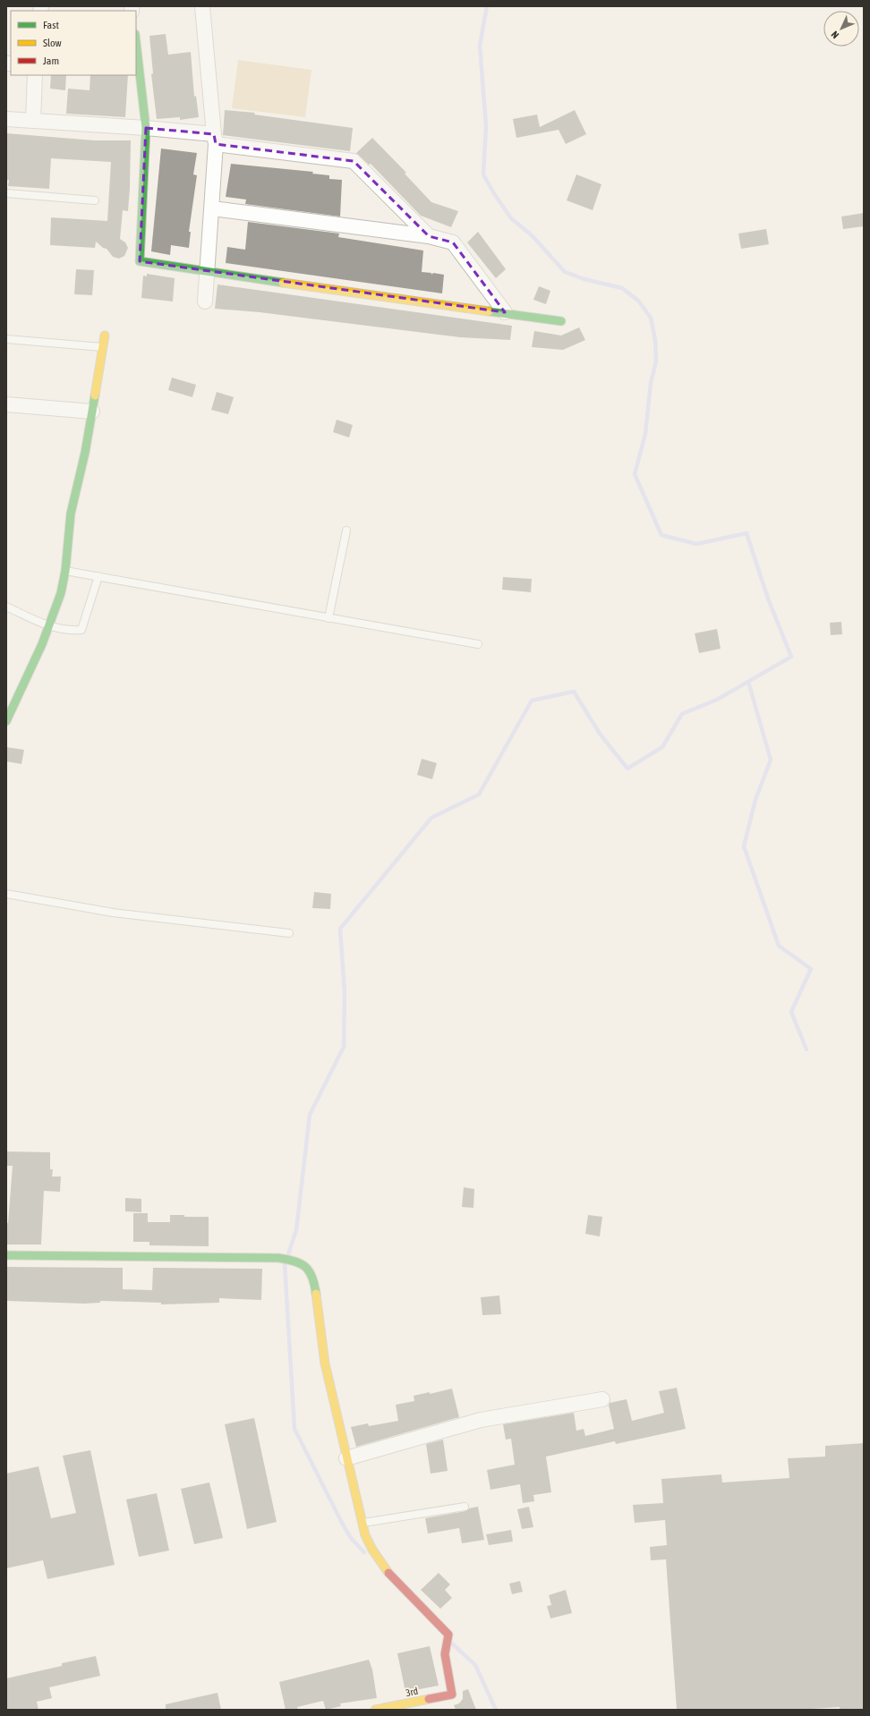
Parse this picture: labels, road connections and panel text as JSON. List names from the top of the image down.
{
  "streets": {
    "street": ["3rd"]
  },
  "legend": ["Fast", "Slow", "Jam"],
  "north": "bottom left"
}
